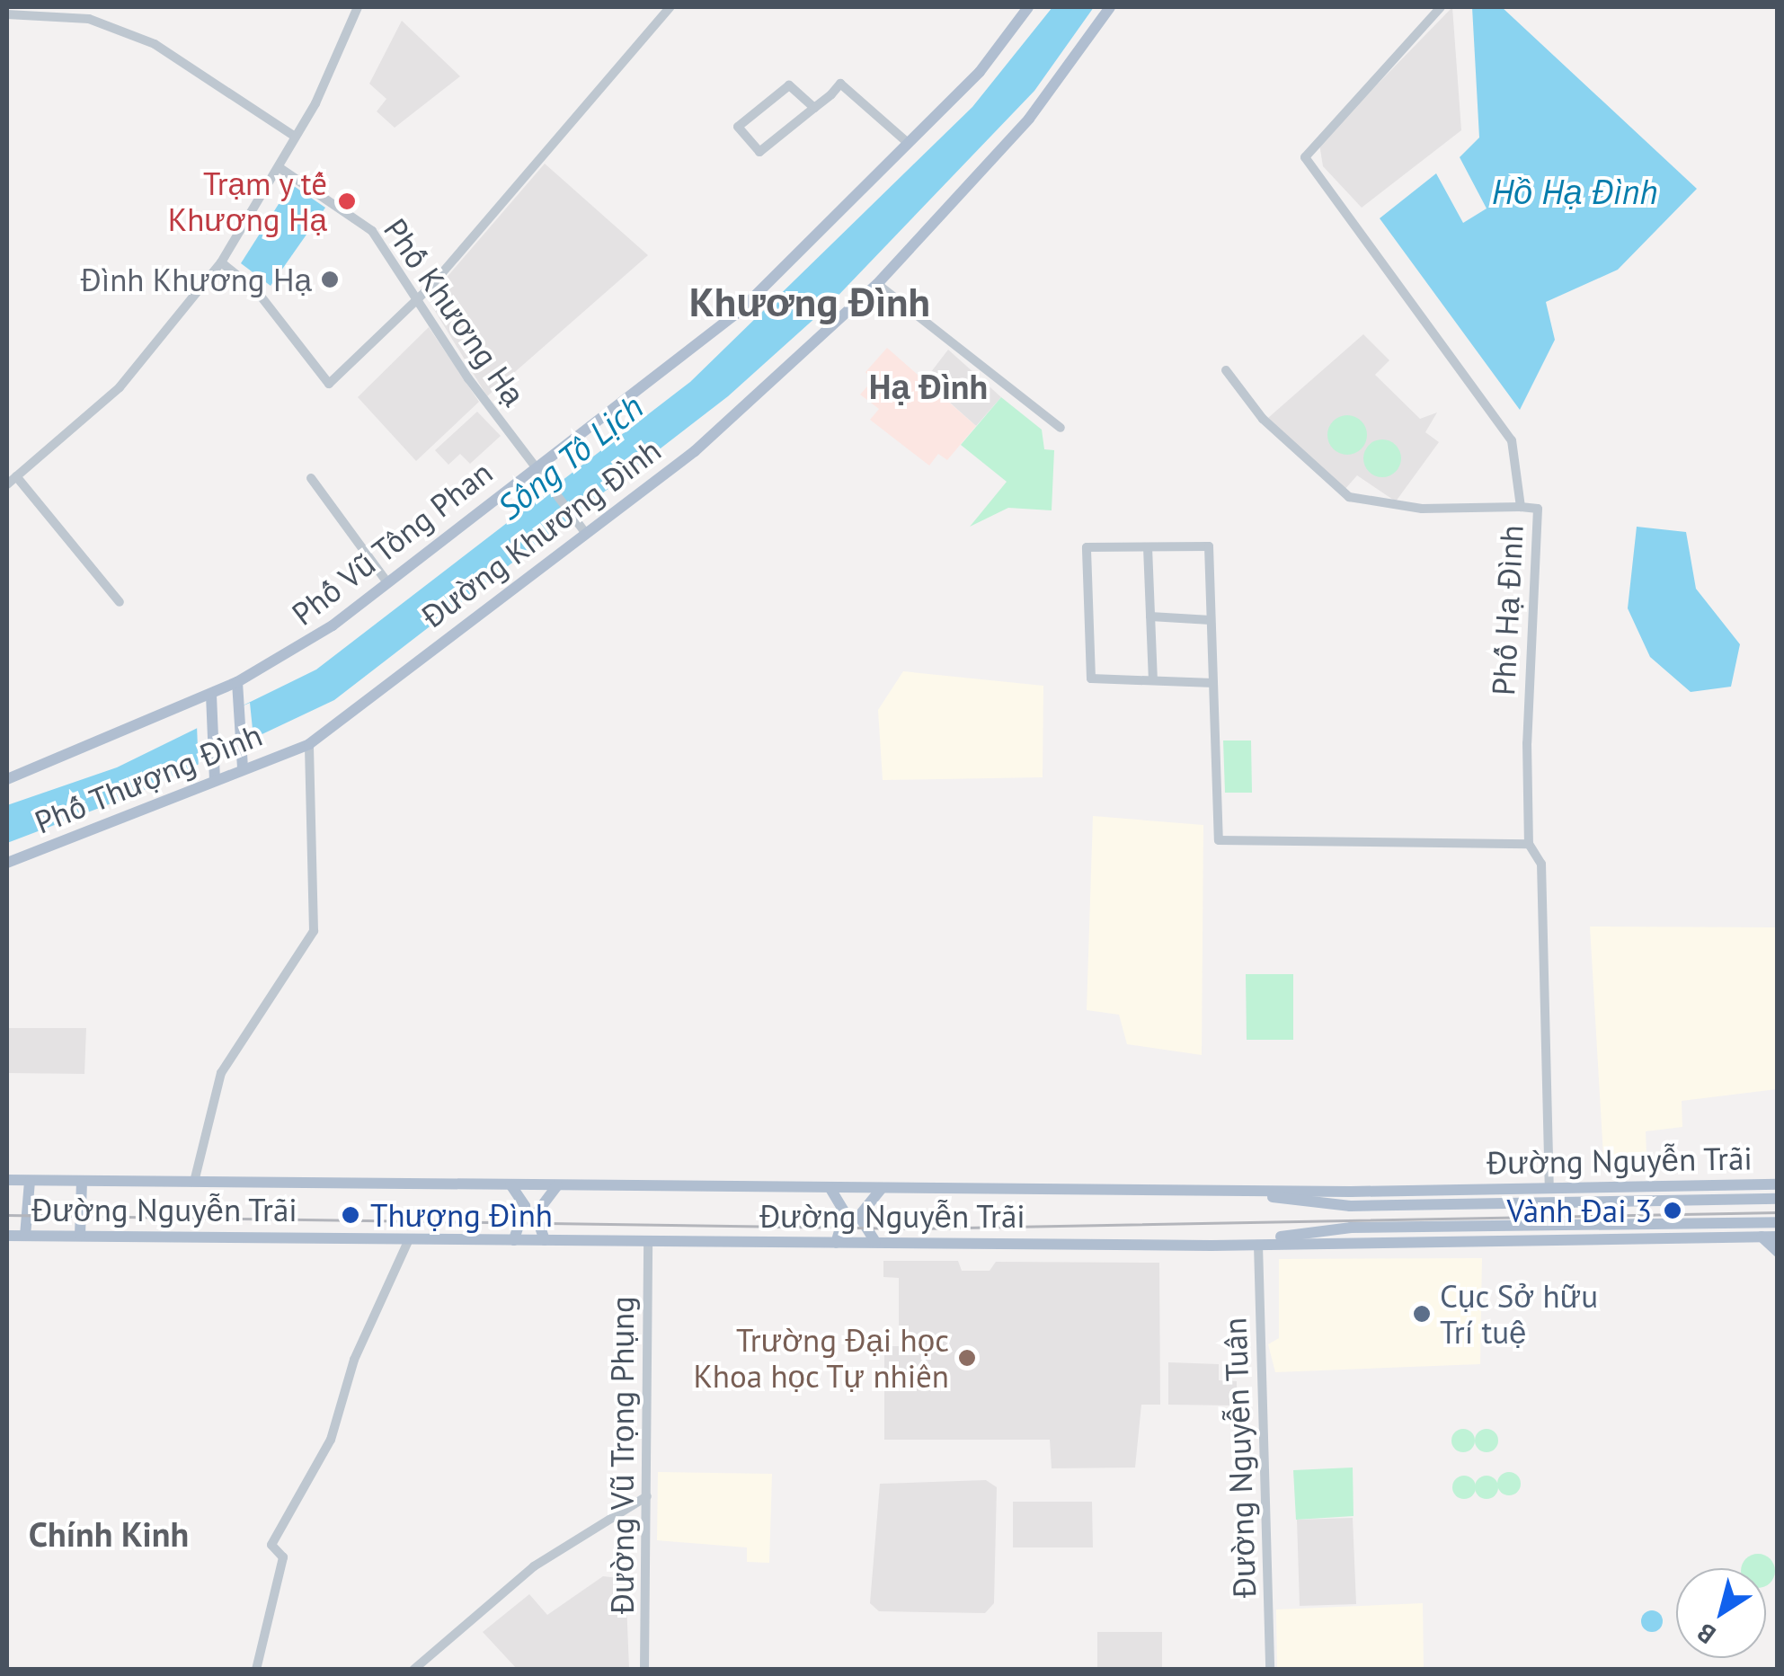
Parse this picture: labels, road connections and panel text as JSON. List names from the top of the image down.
{
  "streets": {
    "main road": [
      "Đường Khương Đình",
      "Phố Vũ Tông Phan",
      "Phố Thượng Đình",
      "Đường Nguyễn Trãi"
    ],
    "street": [
      "Phố Khương Hạ",
      "Phố Hạ Đình",
      "Đường Vũ Trọng Phụng",
      "Đường Nguyễn Tuân"
    ]
  },
  "crossings": [
    ["Phố Khương Hạ", "Đường Khương Đình"],
    ["Phố Khương Hạ", "Phố Vũ Tông Phan"],
    ["Đường Khương Đình", "Phố Thượng Đình"],
    ["Phố Hạ Đình", "Đường Nguyễn Trãi"],
    ["Đường Nguyễn Trãi", "Đường Vũ Trọng Phụng"],
    ["Đường Nguyễn Trãi", "Đường Nguyễn Tuân"]
  ],
  "districts": ["Khương Đình", "Hạ Đình", "Chính Kinh"],
  "water": ["Hồ Hạ Đình", "Sông Tô Lịch"],
  "places": [
    "Trạm y tế Khương Hạ",
    "Đình Khương Hạ",
    "Vành Đai 3",
    "Thượng Đình",
    "Cục Sở hữu Trí tuệ",
    "Trường Đại học Khoa học Tự nhiên"
  ],
  "north": "bottom left"
}
